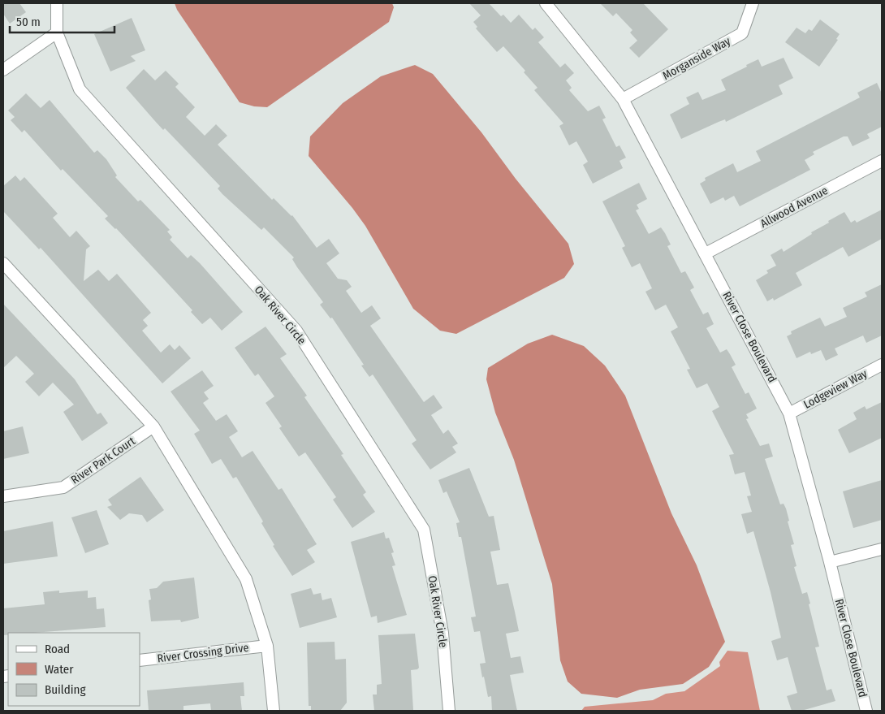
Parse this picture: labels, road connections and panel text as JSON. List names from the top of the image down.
{
  "streets": {
    "street": [
      "Morganside Way",
      "Allwood Avenue",
      "Oak River Circle",
      "River Close Boulevard",
      "Lodgeview Way",
      "River Park Court",
      "River Crossing Drive"
    ]
  },
  "crossings": [
    ["Morganside Way", "River Close Boulevard"],
    ["Allwood Avenue", "River Close Boulevard"],
    ["River Close Boulevard", "Lodgeview Way"]
  ],
  "legend": ["Road", "Water", "Building"],
  "scale_bar": "50 m"
}
